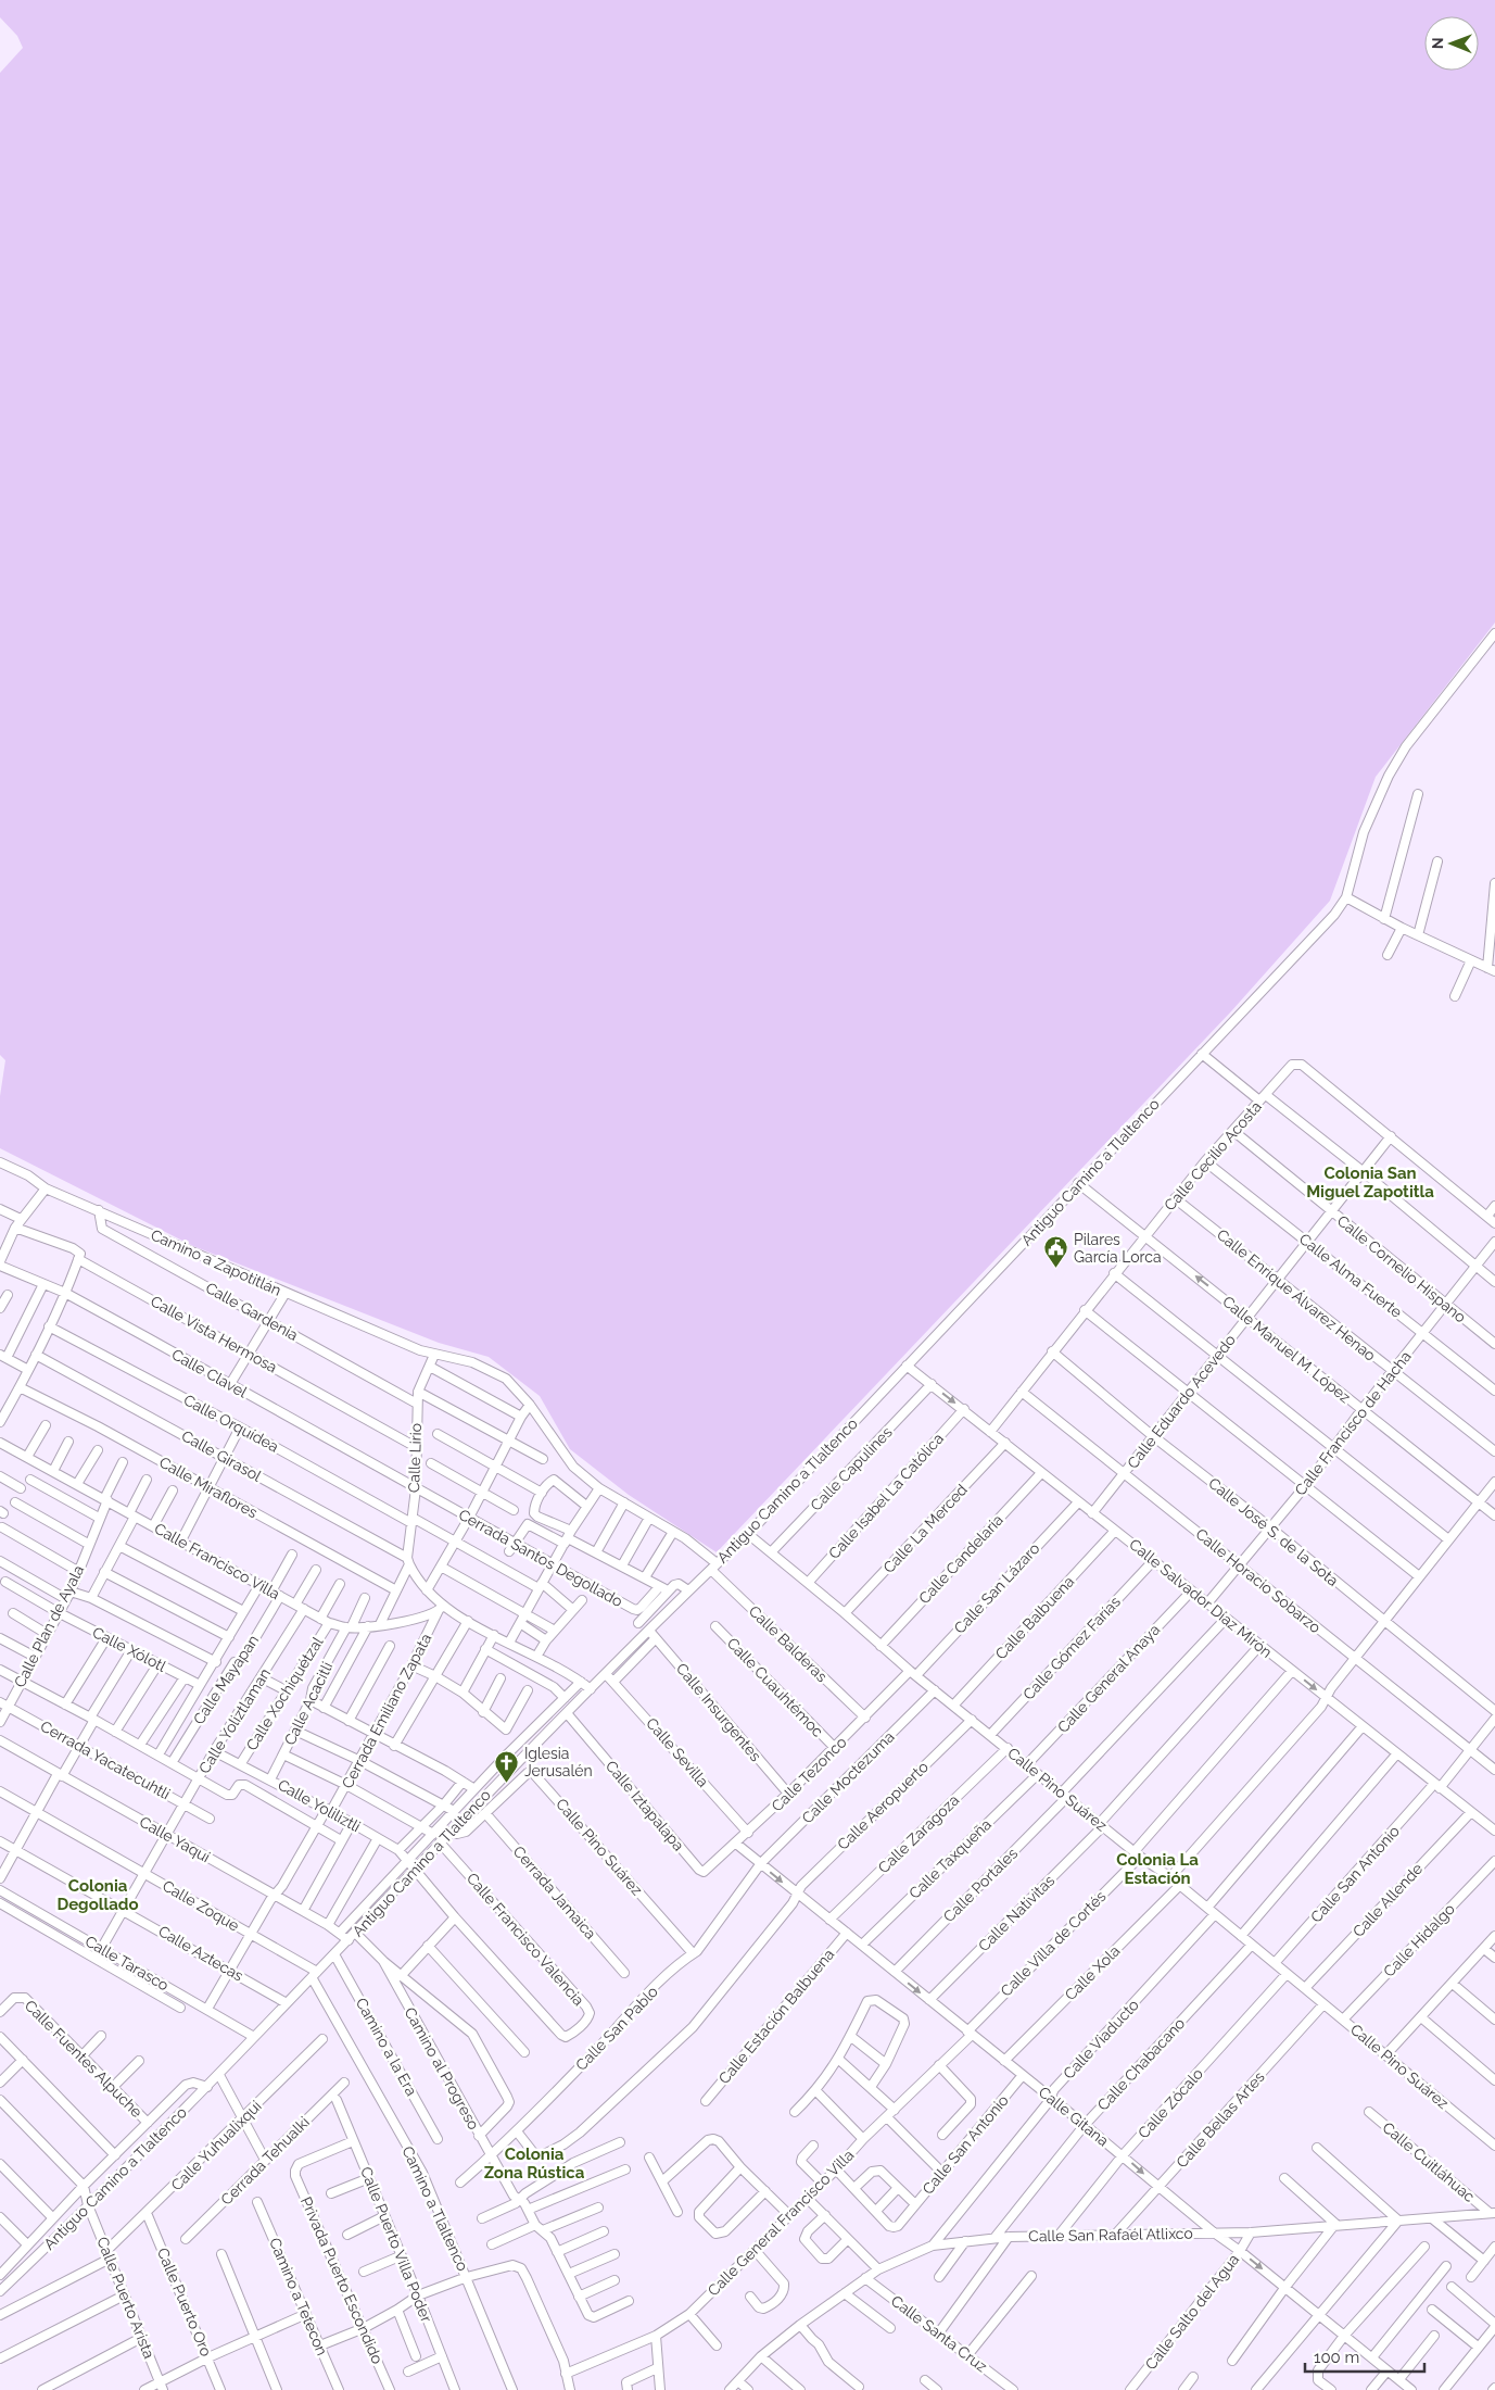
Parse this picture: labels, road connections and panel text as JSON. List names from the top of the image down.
{
  "streets": {
    "street": [
      "Calle Cecilio Acosta",
      "Antiguo Camino a Tlaltenco",
      "Camino a Zapotitlán",
      "Calle Cornelio Hispano",
      "Calle Alma Fuerte",
      "Calle Enrique Álvarez Henao",
      "Calle Gardenia",
      "Calle Vista Hermosa",
      "Calle Manuel M. López",
      "Calle Clavel",
      "Calle Eduardo Acevedo",
      "Calle Orquídea",
      "Calle Francisco de Hacha",
      "Calle Girasol",
      "Calle Lirio",
      "Calle Capulines",
      "Calle Miraflores",
      "Calle Isabel La Católica",
      "Calle La Merced",
      "Calle José S. de la Sota",
      "Cerrada Santos Degollado",
      "Calle Candelaria",
      "Calle Francisco Villa",
      "Calle Horacio Sobarzo",
      "Calle San Lázaro",
      "Calle Salvador Díaz Mirón",
      "Calle Balbuena",
      "Calle Plan de Ayala",
      "Calle Balderas",
      "Calle Gómez Farías",
      "Calle Xólotl",
      "Calle General Anaya",
      "Calle Mayapan",
      "Calle Cuauhtémoc",
      "Calle Xochiquétzal",
      "Calle Acacitli",
      "Cerrada Emiliano Zapata",
      "Calle Insurgentes",
      "Calle Yoliztlaman",
      "Calle Sevilla",
      "Cerrada Yacatecuhtli",
      "Calle Tezonco",
      "Calle Moctezuma",
      "Calle Pino Suárez",
      "Calle Yoliliztli",
      "Calle Iztapalapa",
      "Calle Aeropuerto",
      "Calle Zaragoza",
      "Calle Yaqui",
      "Calle Taxqueña",
      "Calle San Antonio",
      "Calle Portales",
      "Cerrada Jamaica",
      "Calle Allende",
      "Calle Zoque",
      "Calle Nativitas",
      "Calle Francisco Valencia",
      "Calle Hidalgo",
      "Calle Villa de Cortés",
      "Calle Aztecas",
      "Calle Tarasco",
      "Calle Xola",
      "Calle Estación Balbuena",
      "Calle San Pablo",
      "Calle Viaducto",
      "Camino a la Era",
      "Calle Fuentes Alpuche",
      "Calle Chabacano",
      "Camino al Progreso",
      "Calle Zócalo",
      "Calle Gitana",
      "Calle Bellas Artes",
      "Calle Yuhualixqui",
      "Cerrada Tehualki",
      "Calle Cuitláhuac",
      "Camino a Tlaltenco",
      "Calle General Francisco Villa",
      "Calle San Rafaél Atlixco",
      "Calle Puerto Villa Poder",
      "Privada Puerto Escondido",
      "Camino a Tetecon",
      "Calle Puerto Arista",
      "Calle Puerto Oro",
      "Calle Salto del Agua",
      "Calle Santa Cruz"
    ]
  },
  "crossings": [
    ["Calle Cecilio Acosta", "Calle Cornelio Hispano"],
    ["Calle Cecilio Acosta", "Calle Alma Fuerte"],
    ["Calle Cecilio Acosta", "Calle Enrique Álvarez Henao"],
    ["Calle Cecilio Acosta", "Calle Manuel M. López"],
    ["Calle Cecilio Acosta", "Calle Eduardo Acevedo"],
    ["Calle Cecilio Acosta", "Calle José S. de la Sota"],
    ["Calle Cecilio Acosta", "Calle Horacio Sobarzo"],
    ["Calle Cecilio Acosta", "Calle Salvador Díaz Mirón"],
    ["Antiguo Camino a Tlaltenco", "Calle Manuel M. López"],
    ["Antiguo Camino a Tlaltenco", "Calle Salvador Díaz Mirón"],
    ["Antiguo Camino a Tlaltenco", "Calle Balderas"],
    ["Antiguo Camino a Tlaltenco", "Calle Insurgentes"],
    ["Antiguo Camino a Tlaltenco", "Calle Sevilla"],
    ["Antiguo Camino a Tlaltenco", "Calle Pino Suárez"],
    ["Antiguo Camino a Tlaltenco", "Calle Yoliliztli"],
    ["Antiguo Camino a Tlaltenco", "Calle Iztapalapa"],
    ["Antiguo Camino a Tlaltenco", "Calle Yaqui"],
    ["Antiguo Camino a Tlaltenco", "Calle Zoque"],
    ["Antiguo Camino a Tlaltenco", "Calle Francisco Valencia"],
    ["Antiguo Camino a Tlaltenco", "Calle Aztecas"],
    ["Antiguo Camino a Tlaltenco", "Calle Tarasco"],
    ["Antiguo Camino a Tlaltenco", "Camino a la Era"],
    ["Antiguo Camino a Tlaltenco", "Camino al Progreso"],
    ["Antiguo Camino a Tlaltenco", "Camino a Tlaltenco"],
    ["Antiguo Camino a Tlaltenco", "Calle Puerto Arista"],
    ["Camino a Zapotitlán", "Calle Gardenia"],
    ["Camino a Zapotitlán", "Calle Lirio"],
    ["Camino a Zapotitlán", "Calle Balderas"],
    ["Calle Cornelio Hispano", "Calle Eduardo Acevedo"],
    ["Calle Cornelio Hispano", "Calle Francisco de Hacha"],
    ["Calle Alma Fuerte", "Calle Eduardo Acevedo"],
    ["Calle Alma Fuerte", "Calle Francisco de Hacha"],
    ["Calle Enrique Álvarez Henao", "Calle Eduardo Acevedo"],
    ["Calle Enrique Álvarez Henao", "Calle Francisco de Hacha"],
    ["Calle Gardenia", "Calle Lirio"],
    ["Calle Vista Hermosa", "Calle Lirio"],
    ["Calle Manuel M. López", "Calle Eduardo Acevedo"],
    ["Calle Manuel M. López", "Calle Francisco de Hacha"],
    ["Calle Clavel", "Calle Lirio"],
    ["Calle Clavel", "Cerrada Santos Degollado"],
    ["Calle Eduardo Acevedo", "Calle José S. de la Sota"],
    ["Calle Eduardo Acevedo", "Calle Horacio Sobarzo"],
    ["Calle Eduardo Acevedo", "Calle Salvador Díaz Mirón"],
    ["Calle Orquídea", "Calle Lirio"],
    ["Calle Francisco de Hacha", "Calle José S. de la Sota"],
    ["Calle Francisco de Hacha", "Calle Horacio Sobarzo"],
    ["Calle Francisco de Hacha", "Calle Salvador Díaz Mirón"],
    ["Calle Girasol", "Calle Lirio"],
    ["Calle Lirio", "Calle Miraflores"],
    ["Calle Lirio", "Cerrada Santos Degollado"],
    ["Calle Lirio", "Calle Francisco Villa"],
    ["Calle Capulines", "Calle Salvador Díaz Mirón"],
    ["Calle Capulines", "Calle Pino Suárez"],
    ["Calle Isabel La Católica", "Calle Salvador Díaz Mirón"],
    ["Calle Isabel La Católica", "Calle Pino Suárez"],
    ["Calle La Merced", "Calle Salvador Díaz Mirón"],
    ["Calle La Merced", "Calle Pino Suárez"],
    ["Calle Candelaria", "Calle Salvador Díaz Mirón"],
    ["Calle Candelaria", "Calle Pino Suárez"],
    ["Calle Francisco Villa", "Calle Plan de Ayala"],
    ["Calle Francisco Villa", "Calle Mayapan"],
    ["Calle Francisco Villa", "Calle Xochiquétzal"],
    ["Calle Francisco Villa", "Calle Acacitli"],
    ["Calle Francisco Villa", "Cerrada Emiliano Zapata"],
    ["Calle Francisco Villa", "Calle Yoliztlaman"],
    ["Calle Horacio Sobarzo", "Calle San Antonio"],
    ["Calle San Lázaro", "Calle Salvador Díaz Mirón"],
    ["Calle San Lázaro", "Calle Tezonco"],
    ["Calle San Lázaro", "Calle Pino Suárez"],
    ["Calle Salvador Díaz Mirón", "Calle Balbuena"],
    ["Calle Salvador Díaz Mirón", "Calle Gómez Farías"],
    ["Calle Salvador Díaz Mirón", "Calle General Anaya"],
    ["Calle Salvador Díaz Mirón", "Calle San Antonio"],
    ["Calle Salvador Díaz Mirón", "Calle Portales"],
    ["Calle Salvador Díaz Mirón", "Calle Allende"],
    ["Calle Salvador Díaz Mirón", "Calle Nativitas"],
    ["Calle Salvador Díaz Mirón", "Calle Villa de Cortés"],
    ["Calle Balbuena", "Calle Pino Suárez"],
    ["Calle Plan de Ayala", "Calle Xólotl"],
    ["Calle Plan de Ayala", "Cerrada Yacatecuhtli"],
    ["Calle Balderas", "Calle Tezonco"],
    ["Calle Gómez Farías", "Calle Pino Suárez"],
    ["Calle General Anaya", "Calle Pino Suárez"],
    ["Calle Cuauhtémoc", "Calle Tezonco"],
    ["Calle Xochiquétzal", "Calle Yoliliztli"],
    ["Calle Acacitli", "Calle Yoliliztli"],
    ["Cerrada Emiliano Zapata", "Calle Yoliliztli"],
    ["Cerrada Emiliano Zapata", "Calle Yaqui"],
    ["Cerrada Emiliano Zapata", "Calle Zoque"],
    ["Cerrada Emiliano Zapata", "Calle Aztecas"],
    ["Cerrada Emiliano Zapata", "Calle Tarasco"],
    ["Calle Insurgentes", "Calle Tezonco"],
    ["Calle Yoliztlaman", "Cerrada Yacatecuhtli"],
    ["Calle Yoliztlaman", "Calle Yoliliztli"],
    ["Calle Yoliztlaman", "Calle Yaqui"],
    ["Calle Yoliztlaman", "Calle Zoque"],
    ["Calle Yoliztlaman", "Calle Aztecas"],
    ["Calle Yoliztlaman", "Calle Tarasco"],
    ["Calle Sevilla", "Calle Tezonco"],
    ["Calle Tezonco", "Calle Pino Suárez"],
    ["Calle Tezonco", "Calle Iztapalapa"],
    ["Calle Tezonco", "Calle Gitana"],
    ["Calle Moctezuma", "Calle Pino Suárez"],
    ["Calle Moctezuma", "Calle San Pablo"],
    ["Calle Moctezuma", "Calle Gitana"],
    ["Calle Pino Suárez", "Calle Aeropuerto"],
    ["Calle Pino Suárez", "Calle Zaragoza"],
    ["Calle Pino Suárez", "Calle Taxqueña"],
    ["Calle Pino Suárez", "Calle San Antonio"],
    ["Calle Pino Suárez", "Calle Portales"],
    ["Calle Pino Suárez", "Cerrada Jamaica"],
    ["Calle Pino Suárez", "Calle Allende"],
    ["Calle Pino Suárez", "Calle Nativitas"],
    ["Calle Pino Suárez", "Calle Hidalgo"],
    ["Calle Pino Suárez", "Calle Villa de Cortés"],
    ["Calle Pino Suárez", "Calle Xola"],
    ["Calle Pino Suárez", "Calle San Pablo"],
    ["Calle Pino Suárez", "Calle Viaducto"],
    ["Calle Pino Suárez", "Calle Chabacano"],
    ["Calle Pino Suárez", "Calle Zócalo"],
    ["Calle Pino Suárez", "Calle Bellas Artes"],
    ["Calle Yoliliztli", "Calle Francisco Valencia"],
    ["Calle Aeropuerto", "Calle San Pablo"],
    ["Calle Aeropuerto", "Calle Gitana"],
    ["Calle Zaragoza", "Calle Gitana"],
    ["Calle Taxqueña", "Calle Gitana"],
    ["Calle San Antonio", "Calle Gitana"],
    ["Calle Portales", "Calle Gitana"],
    ["Calle Zoque", "Camino a Tlaltenco"],
    ["Calle Nativitas", "Calle Gitana"],
    ["Calle Villa de Cortés", "Calle Gitana"],
    ["Calle Villa de Cortés", "Calle General Francisco Villa"],
    ["Calle Xola", "Calle Gitana"],
    ["Calle Estación Balbuena", "Calle Gitana"],
    ["Calle San Pablo", "Camino al Progreso"],
    ["Calle San Pablo", "Calle Gitana"],
    ["Calle Viaducto", "Calle Gitana"],
    ["Calle Viaducto", "Calle San Rafaél Atlixco"],
    ["Calle Chabacano", "Calle Gitana"],
    ["Calle Chabacano", "Calle San Rafaél Atlixco"],
    ["Calle Zócalo", "Calle Gitana"],
    ["Calle Zócalo", "Calle San Rafaél Atlixco"],
    ["Calle Gitana", "Calle Bellas Artes"],
    ["Calle Gitana", "Calle General Francisco Villa"],
    ["Calle Gitana", "Calle San Rafaél Atlixco"],
    ["Calle Gitana", "Calle Salto del Agua"],
    ["Calle Bellas Artes", "Calle San Rafaél Atlixco"],
    ["Calle Yuhualixqui", "Calle Puerto Arista"],
    ["Calle Yuhualixqui", "Calle Puerto Oro"],
    ["Calle Cuitláhuac", "Calle San Rafaél Atlixco"],
    ["Calle San Rafaél Atlixco", "Calle Salto del Agua"],
    ["Calle San Rafaél Atlixco", "Calle Santa Cruz"],
    ["Calle Puerto Villa Poder", "Privada Puerto Escondido"]
  ],
  "districts": [
    "Colonia San Miguel Zapotitla",
    "Colonia La Estación",
    "Colonia Degollado",
    "Colonia Zona Rústica"
  ],
  "places": {
    "public building": ["Pilares García Lorca"],
    "church": ["Iglesia Jerusalén"]
  },
  "scale_bar": "100 m",
  "north": "left"
}
